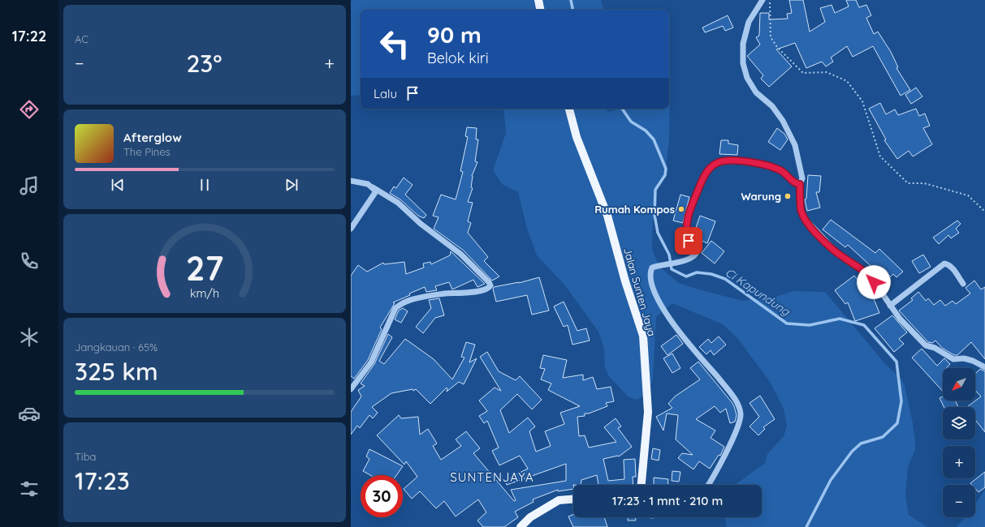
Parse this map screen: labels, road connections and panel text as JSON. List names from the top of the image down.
{
  "streets": {
    "main road": ["Jalan Sunten Jaya"]
  },
  "districts": ["SUNTENJAYA"],
  "water": ["Ci Kapundung"],
  "places": ["Warung", "Rumah Kompos"],
  "north": "bottom left",
  "page": {
    "tabs": "17:22",
    "tile": [
      "AC",
      ["Jangkauan · 65%", "325 km"],
      ["Tiba", "17:23"]
    ],
    "turn": ["90 m", "Belok kiri"],
    "heat": ["−", "23°", "+"],
    "then": "Lalu",
    "song": ["Afterglow", "The Pines"],
    "map_buttons": ["+", "−"],
    "limit": "30",
    "trip": "17:23 · 1 mnt · 210 m",
    "gauge": ["27", "km/h"]
  }
}
